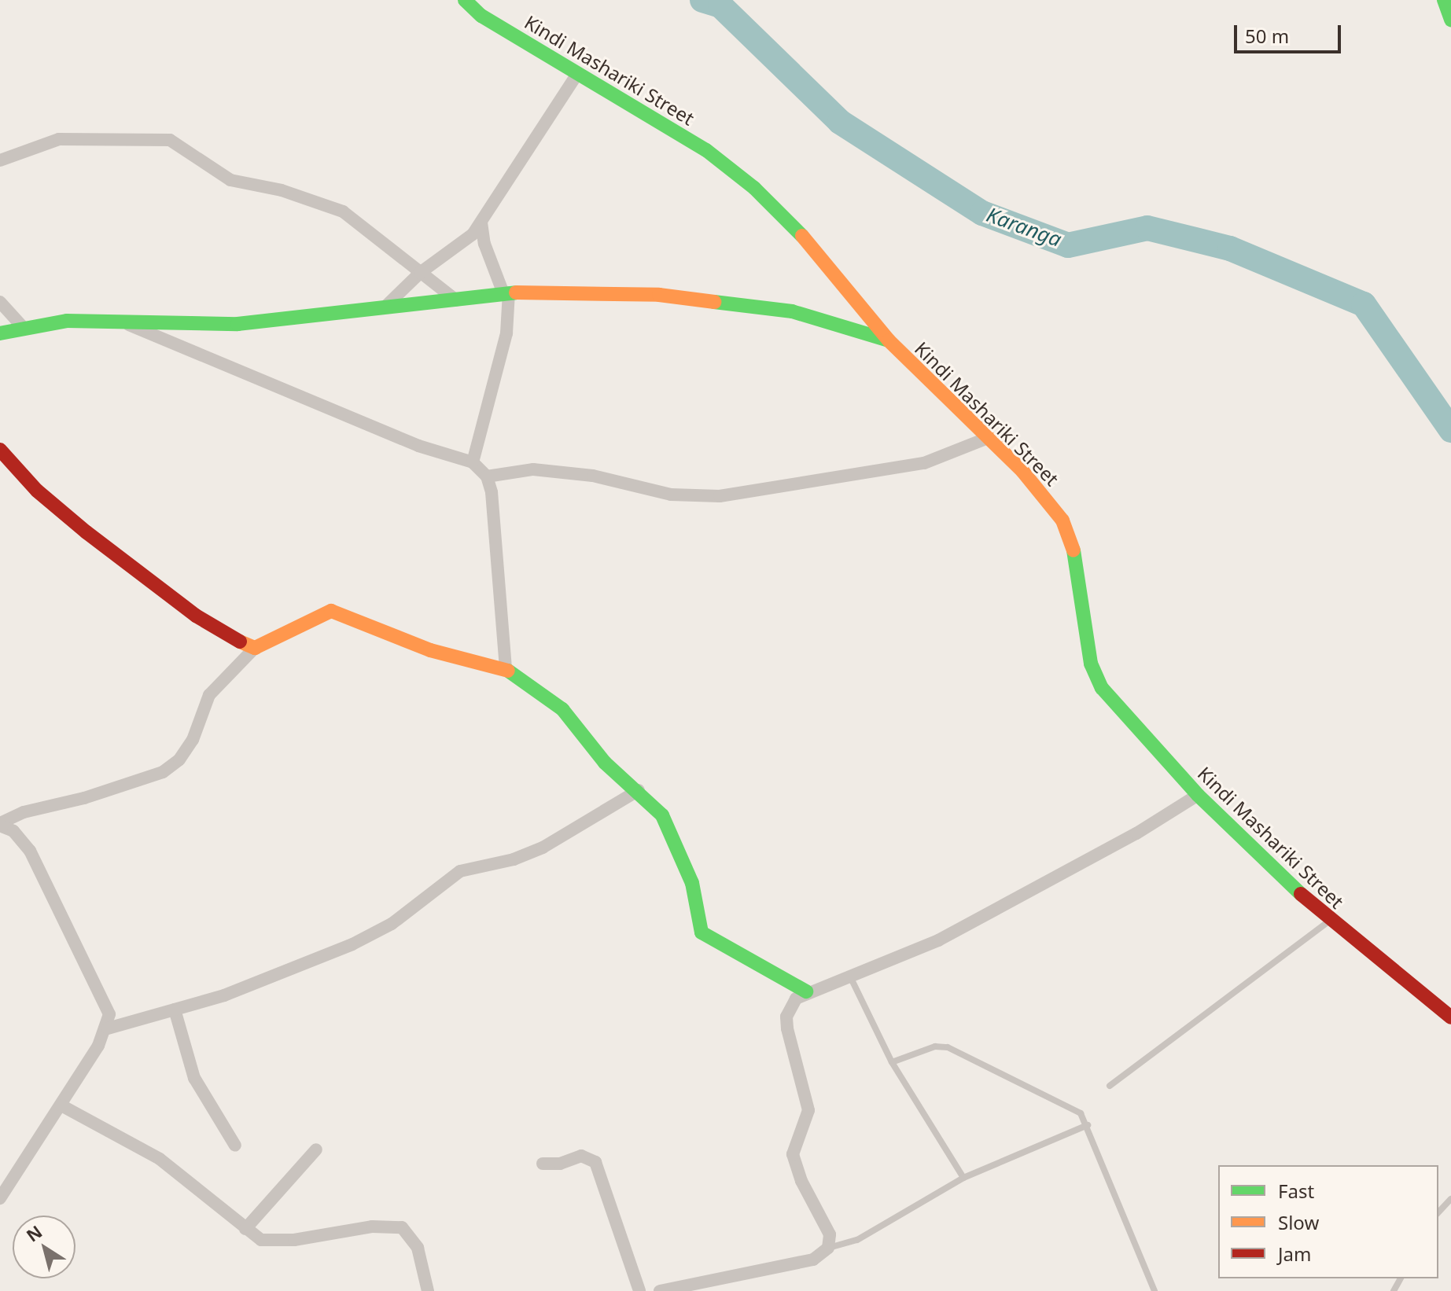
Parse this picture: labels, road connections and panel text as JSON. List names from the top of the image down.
{
  "streets": {
    "street": ["Kindi Mashariki Street"]
  },
  "water": ["Karanga"],
  "legend": ["Fast", "Slow", "Jam"],
  "scale_bar": "50 m",
  "north": "top left"
}
